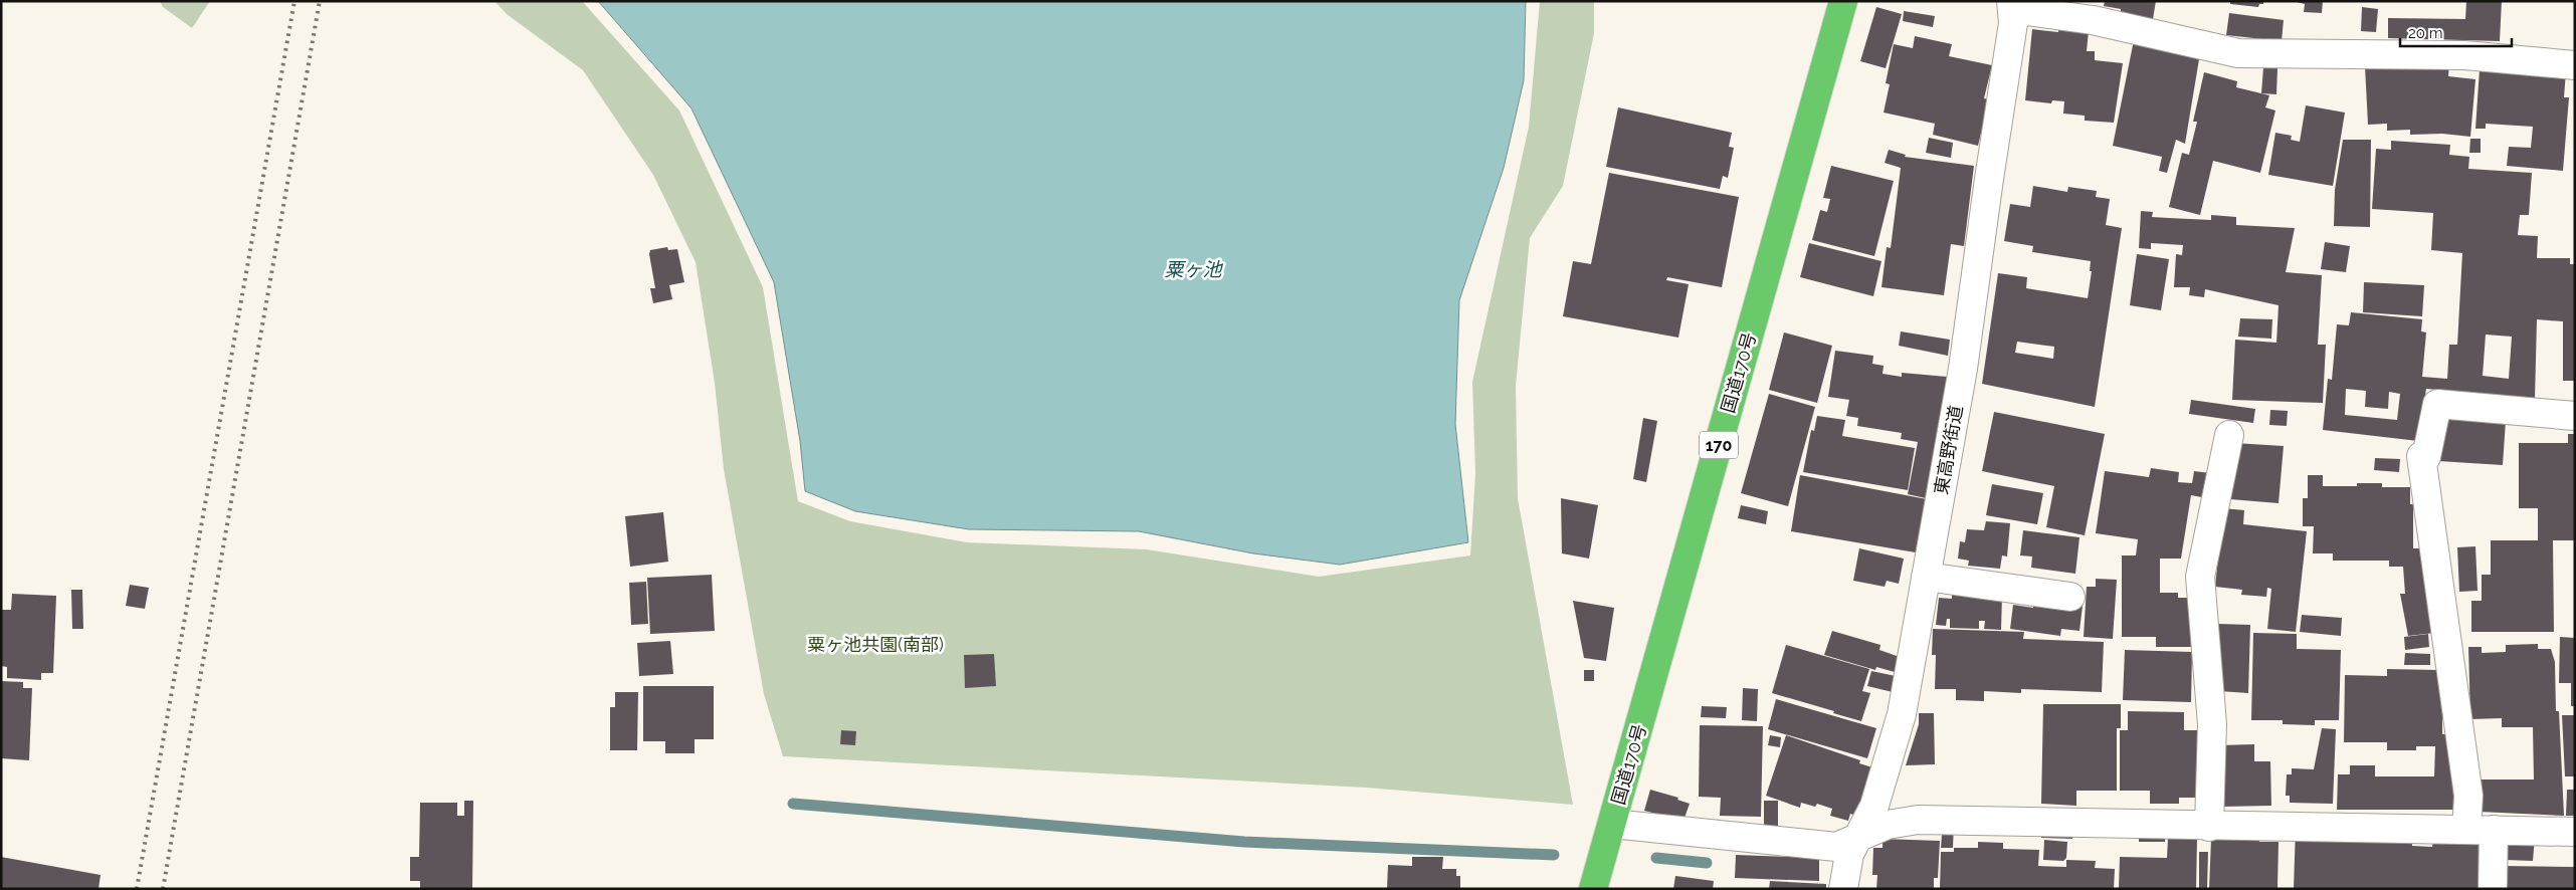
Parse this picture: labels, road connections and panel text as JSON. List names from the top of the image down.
{
  "streets": {
    "highway": ["国道170号", "170"],
    "street": ["東高野街道"]
  },
  "water": ["粟ヶ池"],
  "parks": ["粟ヶ池共園(南部)"],
  "scale_bar": "20 m"
}
